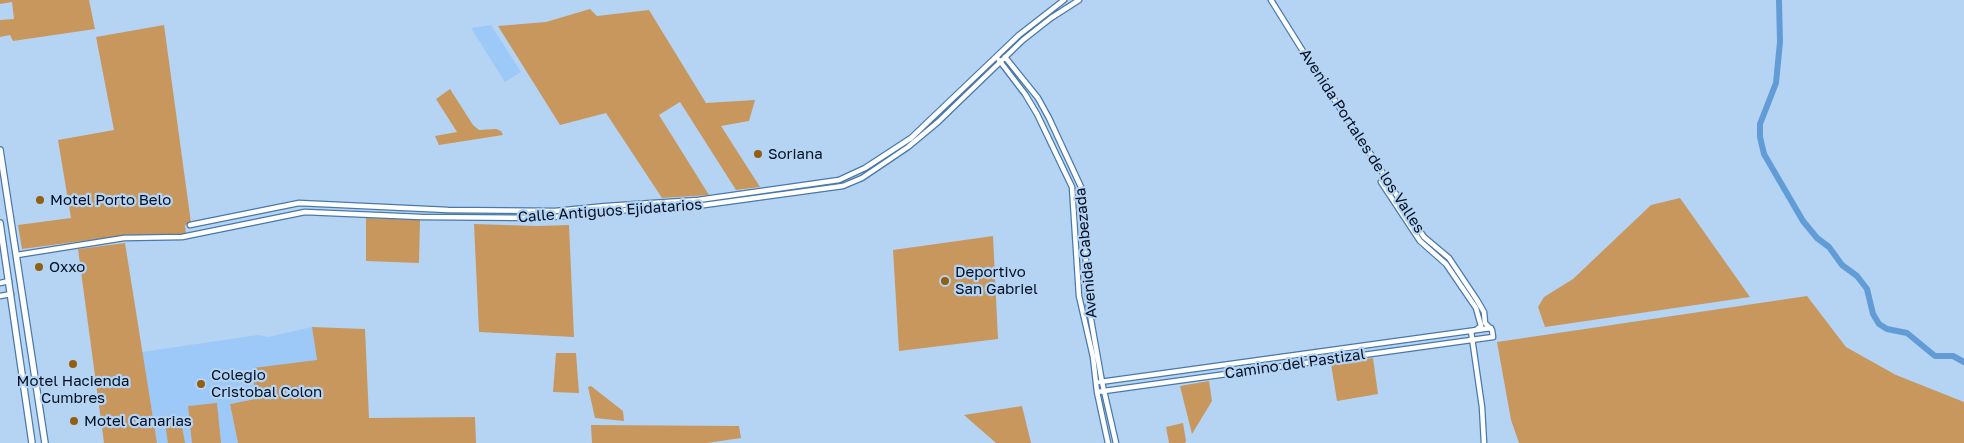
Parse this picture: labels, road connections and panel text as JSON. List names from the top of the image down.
{
  "streets": {
    "street": [
      "Avenida Portales de los Valles",
      "Calle Antiguos Ejidatarios",
      "Avenida Cabezada",
      "Camino del Pastizal"
    ]
  },
  "crossings": [
    ["Calle Antiguos Ejidatarios", "Avenida Cabezada"],
    ["Avenida Cabezada", "Camino del Pastizal"]
  ],
  "places": [
    "Soriana",
    "Motel Porto Belo",
    "Oxxo",
    "Deportivo San Gabriel",
    "Motel Hacienda Cumbres",
    "Colegio Cristobal Colon",
    "Motel Canarias"
  ]
}
